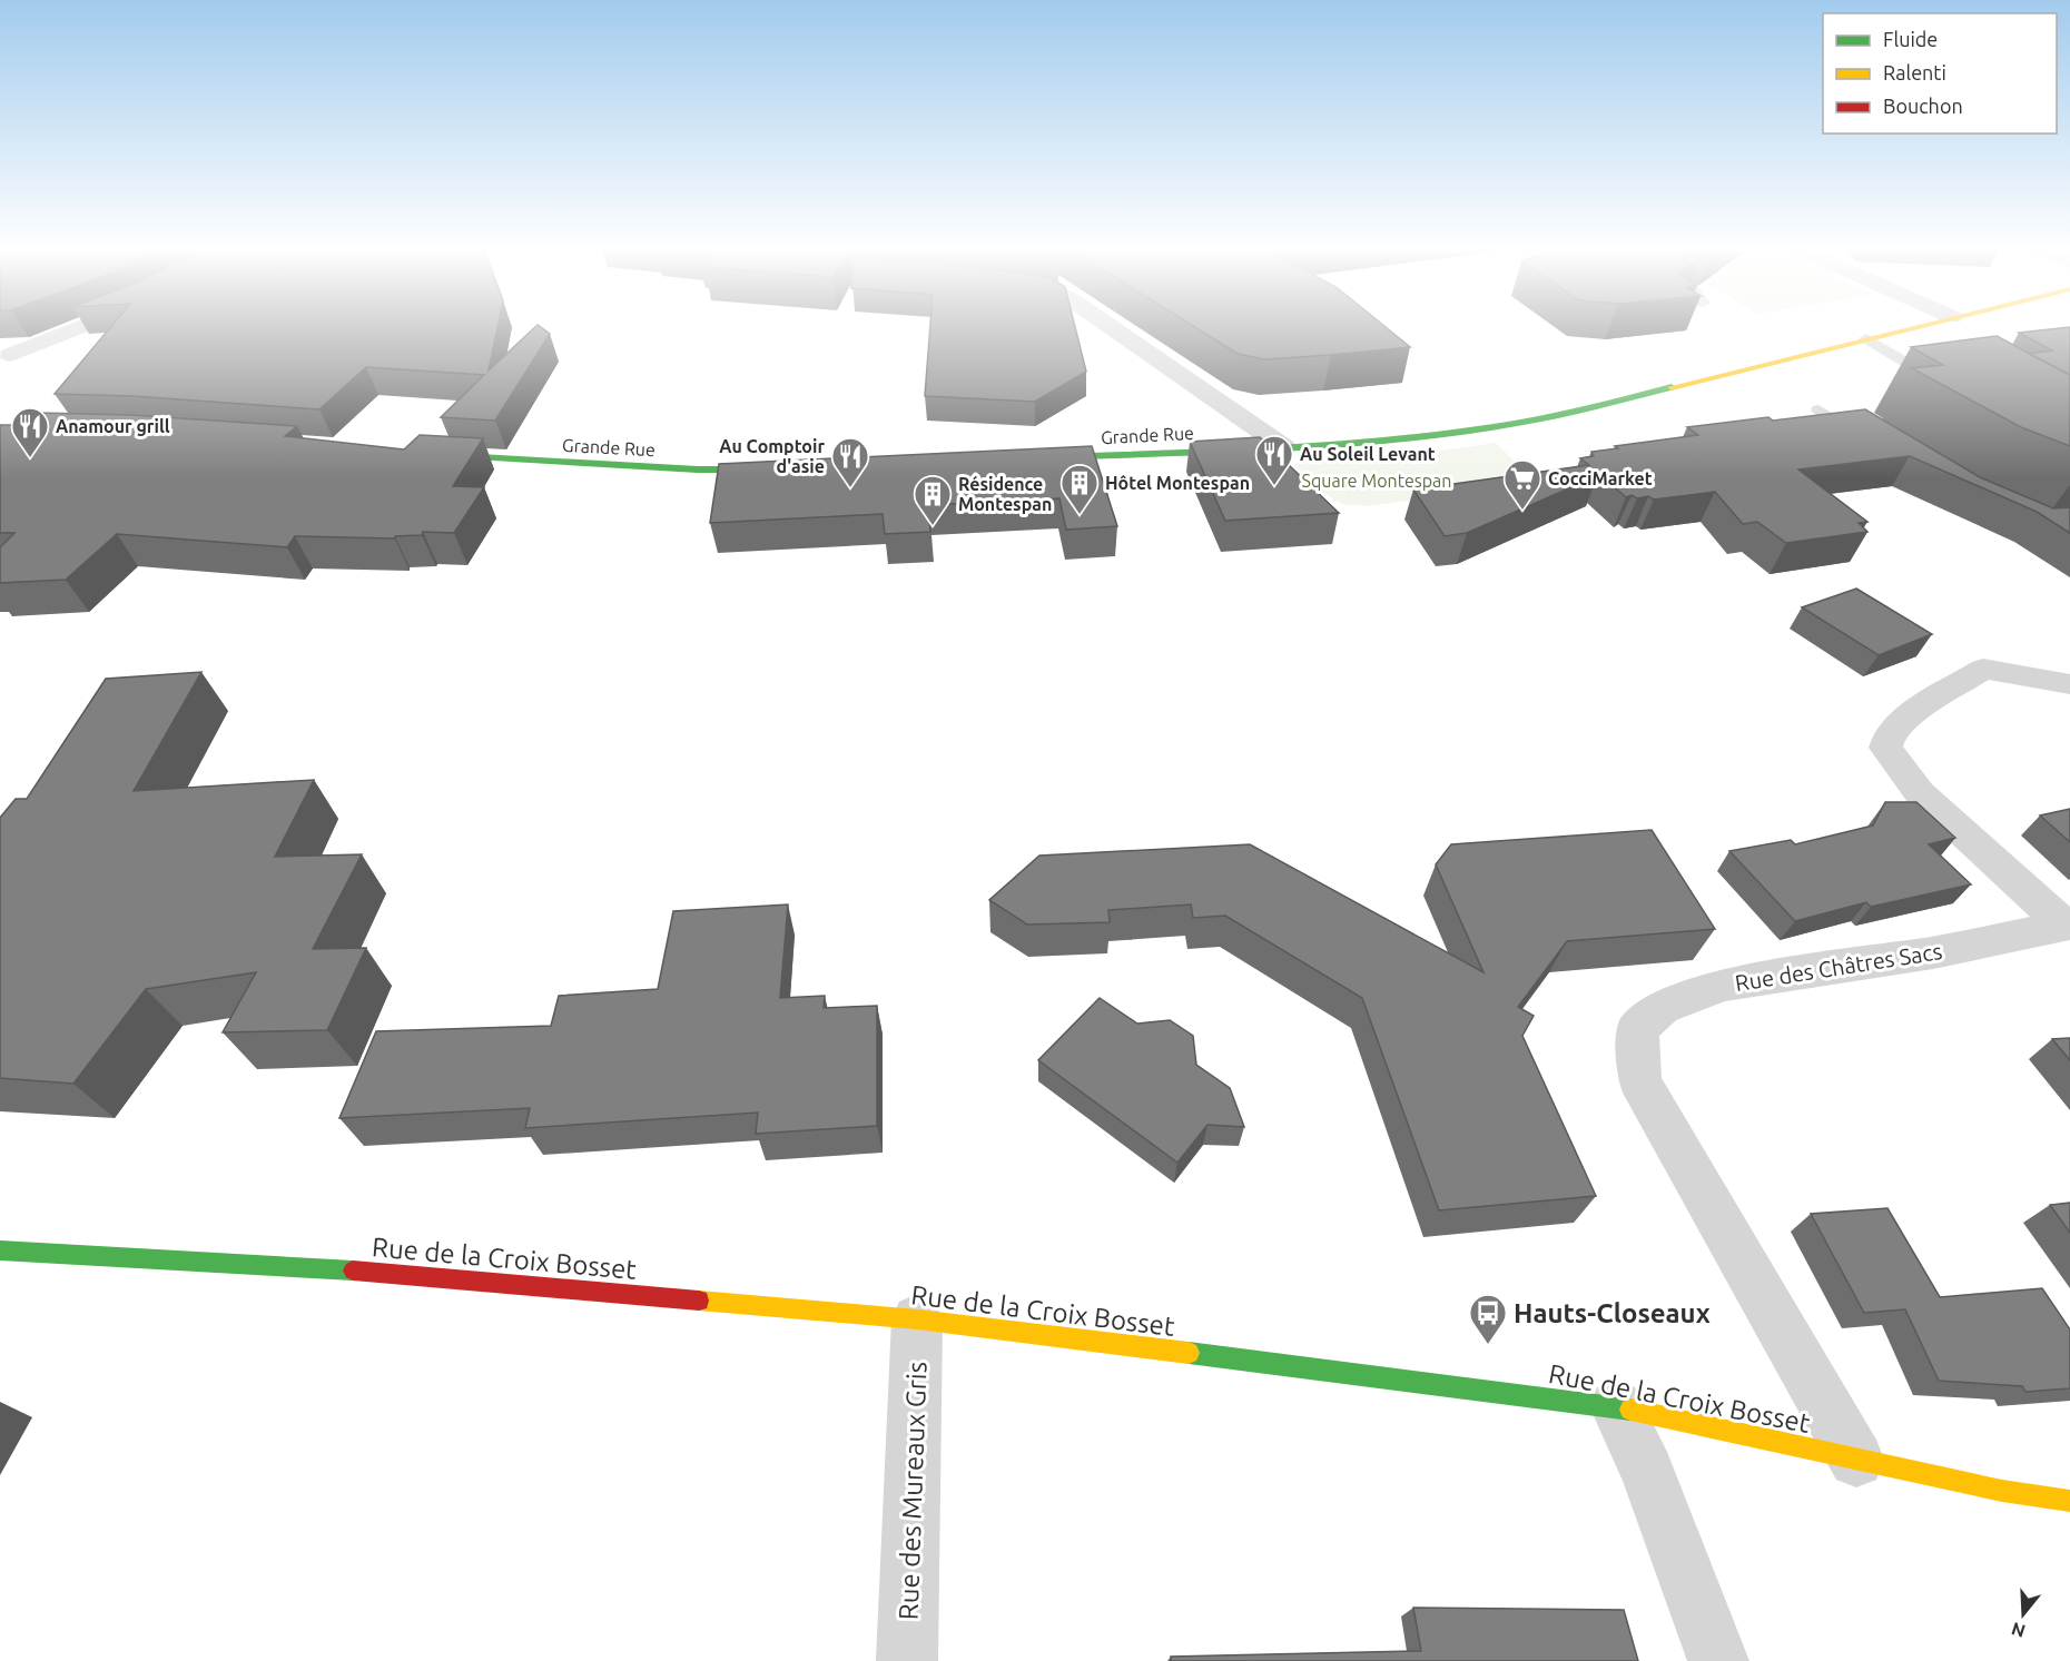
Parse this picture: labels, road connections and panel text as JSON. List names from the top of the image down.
{
  "streets": {
    "main road": ["Grande Rue", "Rue de la Croix Bosset"],
    "street": ["Rue des Châtres Sacs", "Rue des Mureaux Gris"]
  },
  "crossings": [
    ["Rue des Châtres Sacs", "Rue de la Croix Bosset"],
    ["Rue de la Croix Bosset", "Rue des Mureaux Gris"]
  ],
  "parks": ["Square Montespan"],
  "places": {
    "restaurant": ["Anamour grill", "Au Soleil Levant", "Au Comptoir d'asie"],
    "supermarket": ["CocciMarket"],
    "building": ["Hôtel Montespan", "Résidence Montespan"],
    "bus stop": ["Hauts-Closeaux"]
  },
  "legend": ["Fluide", "Ralenti", "Bouchon"],
  "north": "bottom"
}
